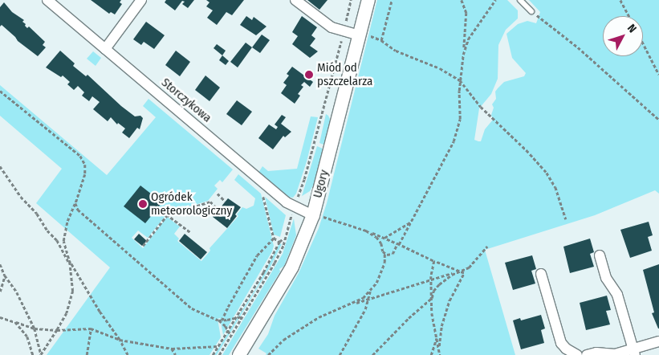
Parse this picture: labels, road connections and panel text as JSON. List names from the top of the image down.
{
  "streets": {
    "street": ["Storczykowa", "Ugory"]
  },
  "crossings": [
    ["Storczykowa", "Ugory"]
  ],
  "places": ["Miód od pszczelarza", "Ogródek meteorologiczny"],
  "north": "top right"
}
